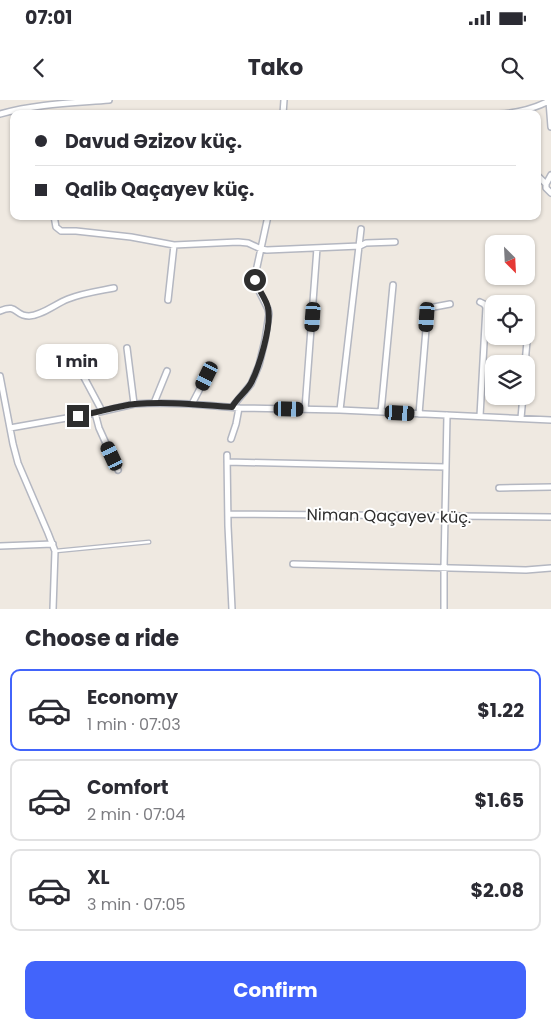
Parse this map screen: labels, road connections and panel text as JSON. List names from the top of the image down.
{
  "streets": {
    "street": ["Niman Qaçayev küç."]
  },
  "north": "bottom right",
  "page": {
    "status": "07:01",
    "header": "Tako",
    "banner": ["Davud Əzizov küç.", "Qalib Qaçayev küç."],
    "bubble": "1 min",
    "heading": "Choose a ride",
    "list": [
      {
        "name": "Economy",
        "note": "1 min · 07:03",
        "value": "$1.22"
      },
      {
        "name": "Comfort",
        "note": "2 min · 07:04",
        "value": "$1.65"
      },
      {
        "name": "XL",
        "note": "3 min · 07:05",
        "value": "$2.08"
      }
    ],
    "buttons": "Confirm"
  }
}
